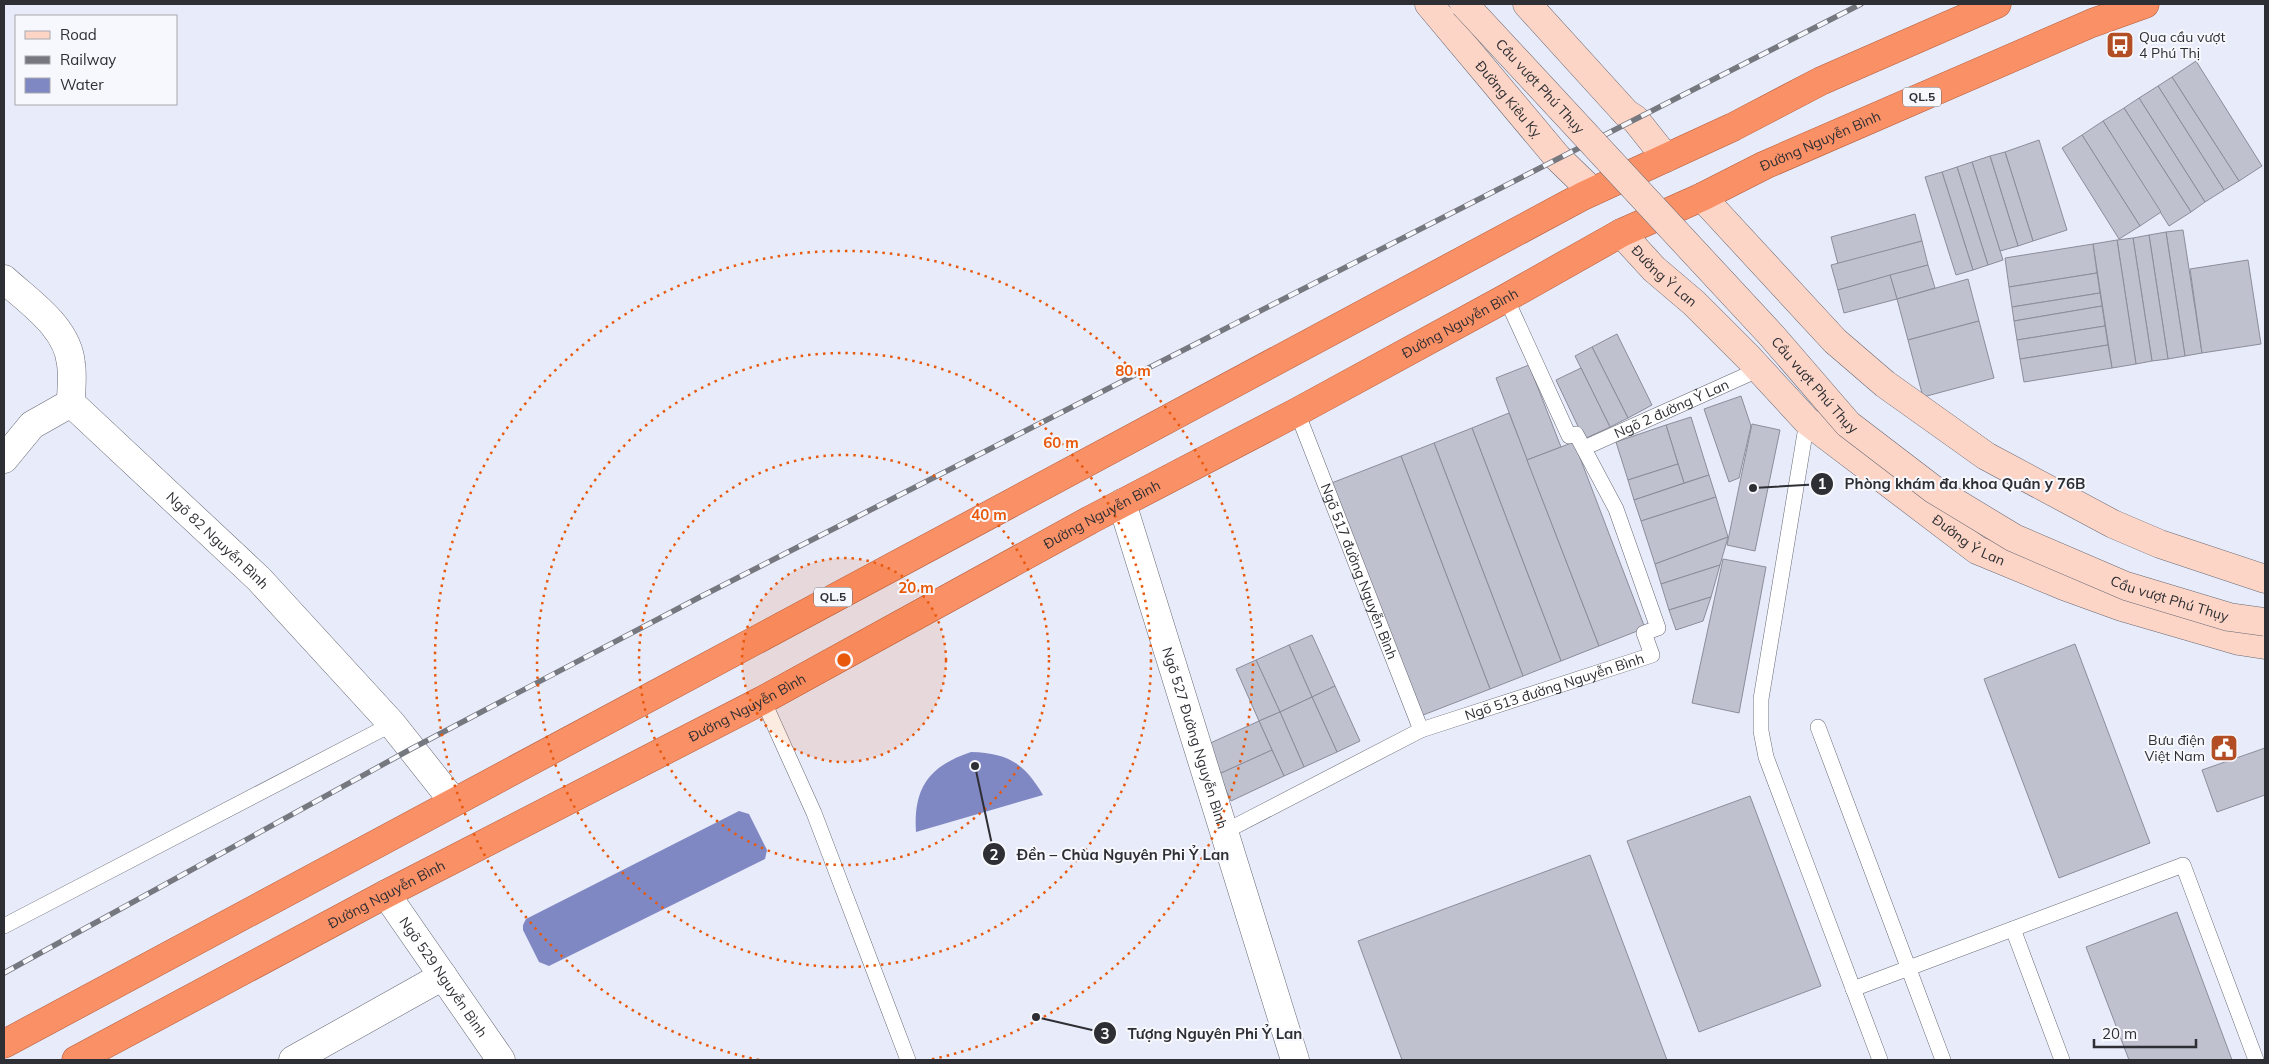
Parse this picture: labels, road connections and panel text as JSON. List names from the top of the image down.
{
  "streets": {
    "highway": ["QL.5", "Đường Nguyễn Bình"],
    "main road": ["Cầu vượt Phú Thụy", "Đường Kiêu Kỵ", "Đường Ỷ Lan"],
    "street": ["Ngõ 82 Nguyễn Bình", "Ngõ 527 Đường Nguyễn Bình", "Ngõ 529 Nguyễn Bình"],
    "lane": ["Ngõ 2 đường Ỷ Lan", "Ngõ 517 đường Nguyễn Bình", "Ngõ 513 đường Nguyễn Bình"]
  },
  "crossings": [
    ["QL.5", "Đường Kiêu Kỵ"],
    ["QL.5", "Ngõ 82 Nguyễn Bình"],
    ["Đường Nguyễn Bình", "Đường Ỷ Lan"],
    ["Đường Nguyễn Bình", "Ngõ 517 đường Nguyễn Bình"],
    ["Đường Nguyễn Bình", "Ngõ 513 đường Nguyễn Bình"],
    ["Đường Nguyễn Bình", "Ngõ 527 Đường Nguyễn Bình"],
    ["Đường Nguyễn Bình", "Ngõ 529 Nguyễn Bình"],
    ["Đường Ỷ Lan", "Ngõ 2 đường Ỷ Lan"],
    ["Ngõ 2 đường Ỷ Lan", "Ngõ 513 đường Nguyễn Bình"],
    ["Ngõ 517 đường Nguyễn Bình", "Ngõ 513 đường Nguyễn Bình"],
    ["Ngõ 513 đường Nguyễn Bình", "Ngõ 527 Đường Nguyễn Bình"]
  ],
  "places": {
    "bus stop": ["Qua cầu vượt 4 Phú Thị"],
    "other": ["Phòng khám đa khoa Quân y 76B", "Đền – Chùa Nguyên Phi Ỷ Lan", "Tượng Nguyên Phi Ỷ Lan"],
    "public building": ["Bưu điện Việt Nam"]
  },
  "legend": ["Road", "Railway", "Water"],
  "scale_bar": "20 m",
  "rings": [
    "80 m",
    "60 m",
    "40 m",
    "20 m"
  ]
}
